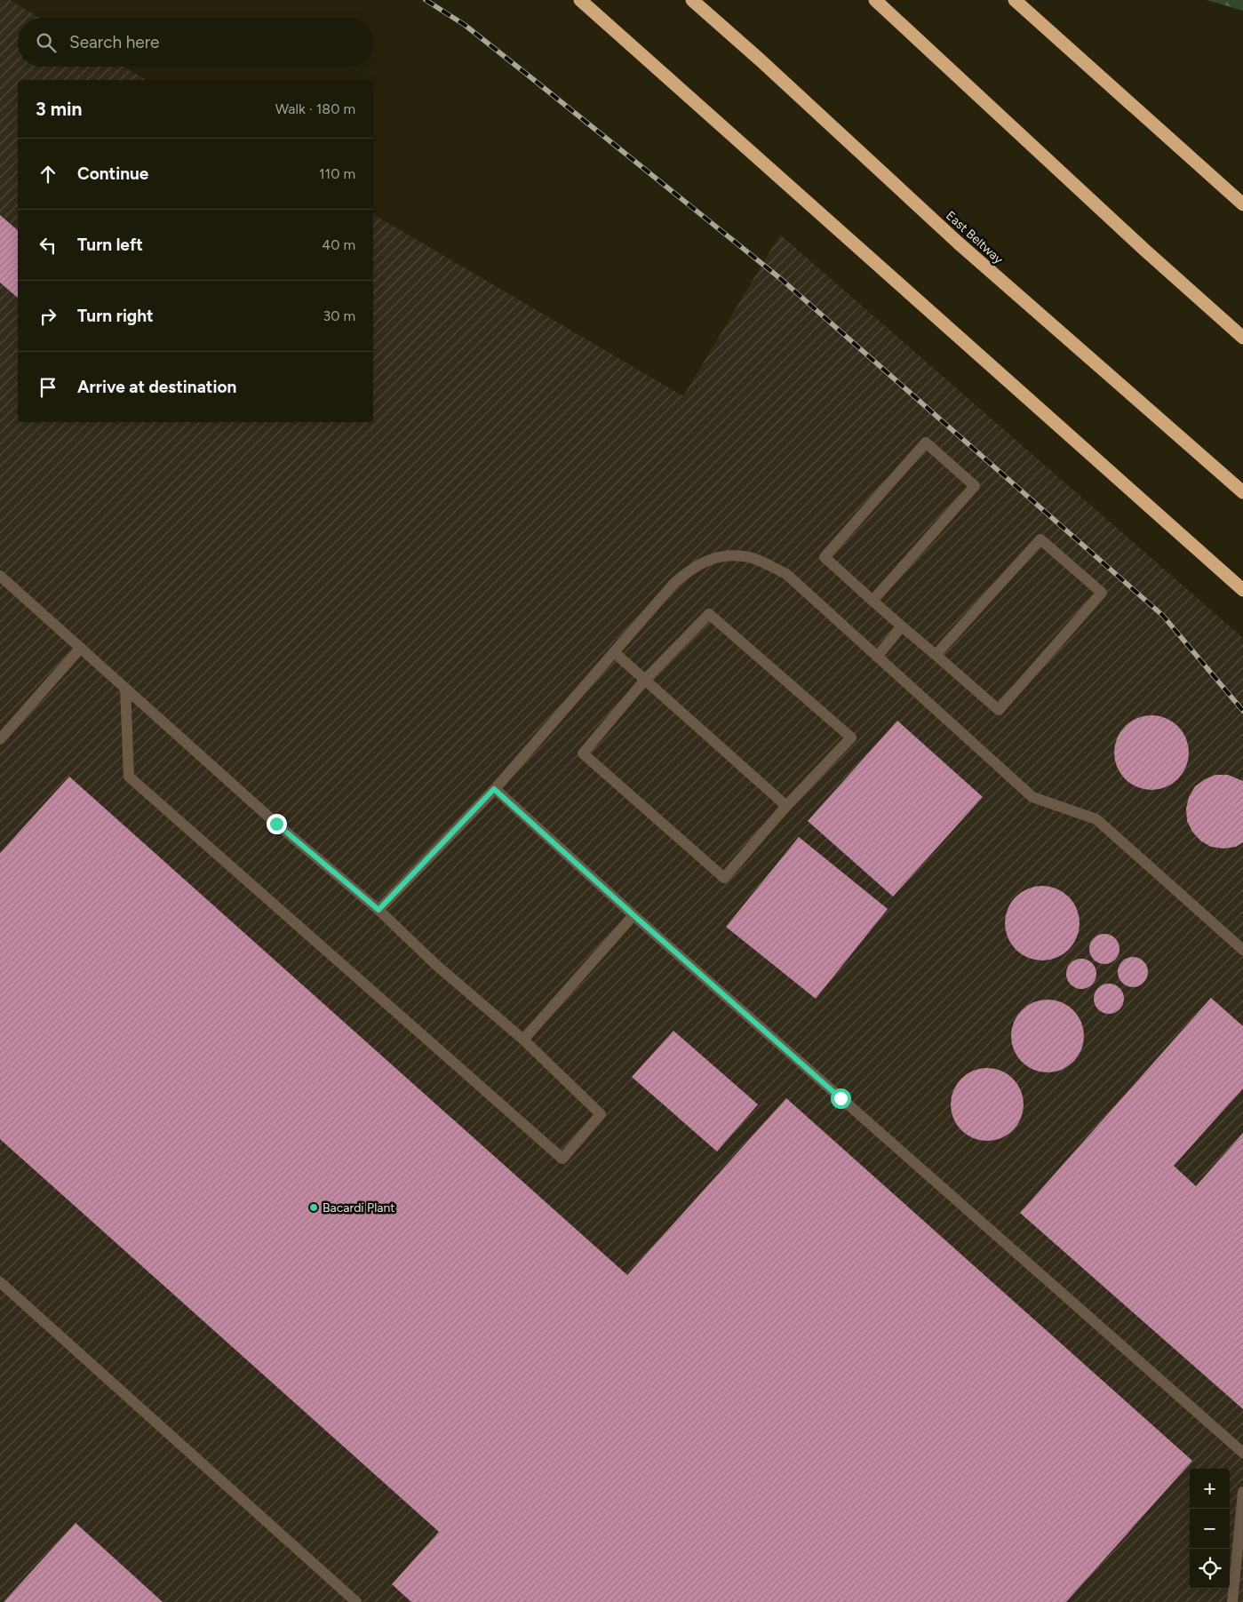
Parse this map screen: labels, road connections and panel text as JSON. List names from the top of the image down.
{
  "streets": {
    "highway": ["East Beltway"]
  },
  "places": ["Bacardi Plant"],
  "page": {
    "search": "Search here",
    "heading": ["3 min", "Walk · 180 m"],
    "list": [
      ["Continue", "110 m"],
      ["Turn left", "40 m"],
      ["Turn right", "30 m"],
      "Arrive at destination"
    ],
    "map_buttons": ["+", "−"]
  }
}
